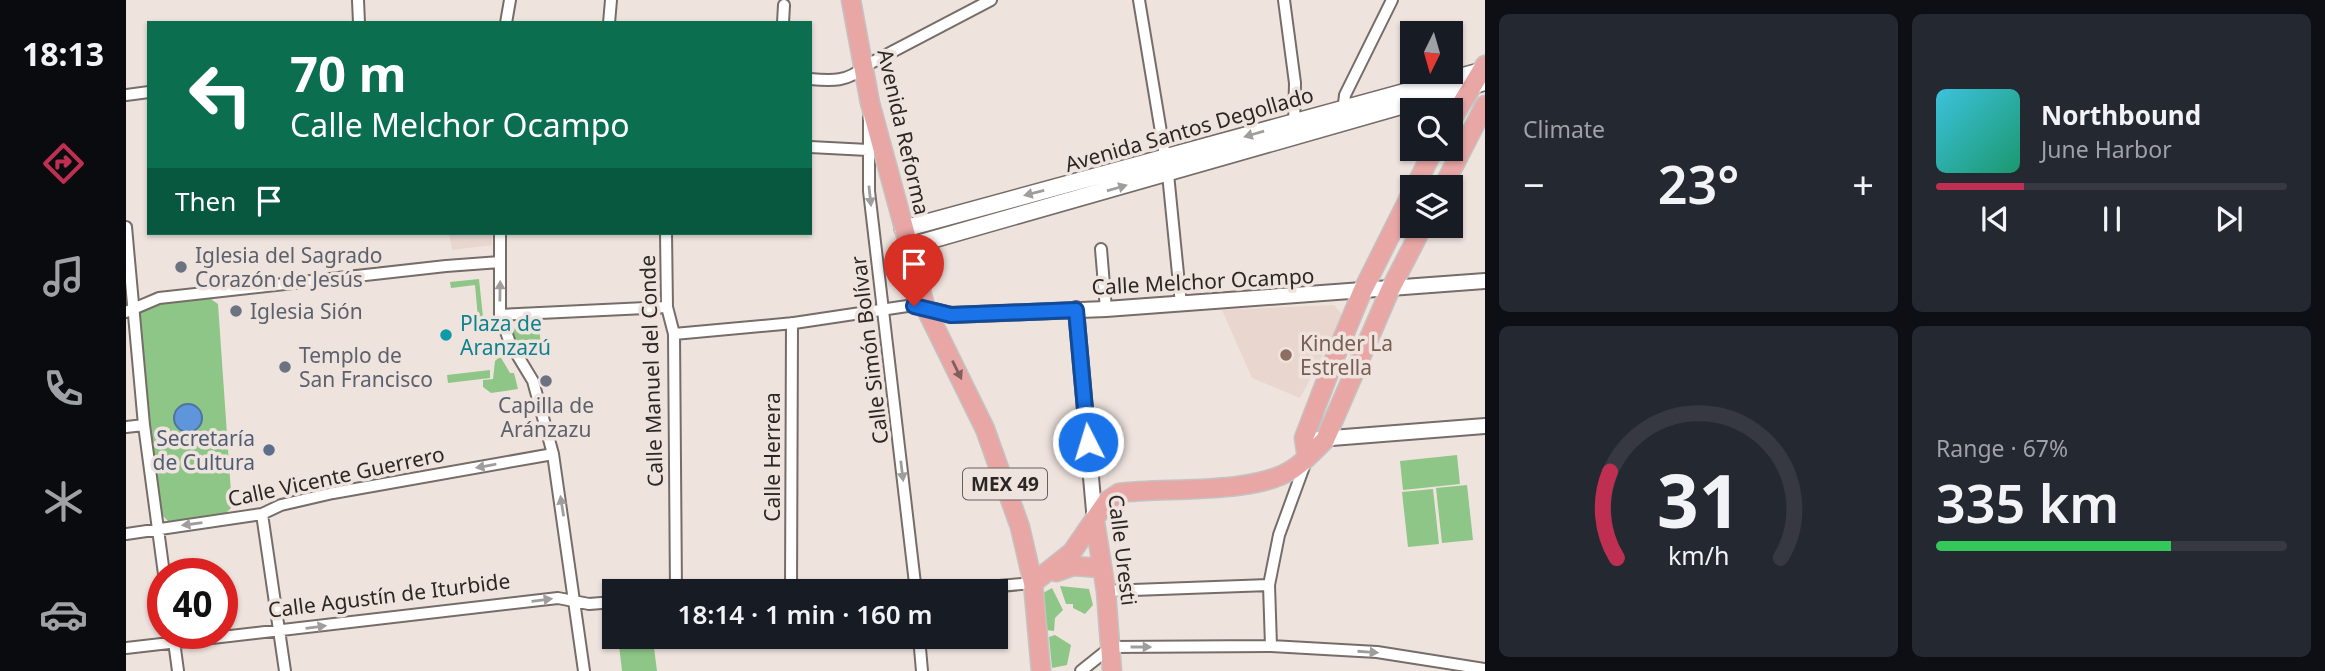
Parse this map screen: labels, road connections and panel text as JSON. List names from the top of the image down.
{
  "streets": {
    "main road": [
      "Avenida Santos Degollado",
      "Avenida Reforma",
      "MEX 49",
      "Calle Uresti"
    ],
    "street": [
      "Calle Melchor Ocampo",
      "Calle Simón Bolívar",
      "Calle Manuel del Conde",
      "Calle Herrera",
      "Calle Vicente Guerrero",
      "Calle Agustín de Iturbide"
    ]
  },
  "crossings": [
    ["Avenida Santos Degollado", "Avenida Reforma"],
    ["Avenida Reforma", "Calle Melchor Ocampo"],
    ["Avenida Reforma", "Calle Simón Bolívar"],
    ["Calle Melchor Ocampo", "Calle Simón Bolívar"],
    ["Calle Melchor Ocampo", "Calle Manuel del Conde"],
    ["Calle Melchor Ocampo", "Calle Herrera"],
    ["Calle Melchor Ocampo", "Calle Uresti"]
  ],
  "one_way": [
    "Avenida Reforma",
    "Calle Simón Bolívar",
    "Calle Vicente Guerrero",
    "Calle Agustín de Iturbide"
  ],
  "places": [
    "Iglesia del Sagrado Corazón de Jesús",
    "Iglesia Sión",
    "Plaza de Aranzazú",
    "Kinder La Estrella",
    "Templo de San Francisco",
    "Capilla de Aránzazu",
    "Secretaría de Cultura"
  ],
  "north": "bottom",
  "page": {
    "tabs": "18:13",
    "tile": [
      "Climate",
      ["Range · 67%", "335 km"]
    ],
    "turn": ["70 m", "Calle Melchor Ocampo"],
    "song": ["Northbound", "June Harbor"],
    "heat": ["−", "23°", "+"],
    "then": "Then",
    "limit": "40",
    "trip": "18:14 · 1 min · 160 m",
    "gauge": ["31", "km/h"]
  }
}
